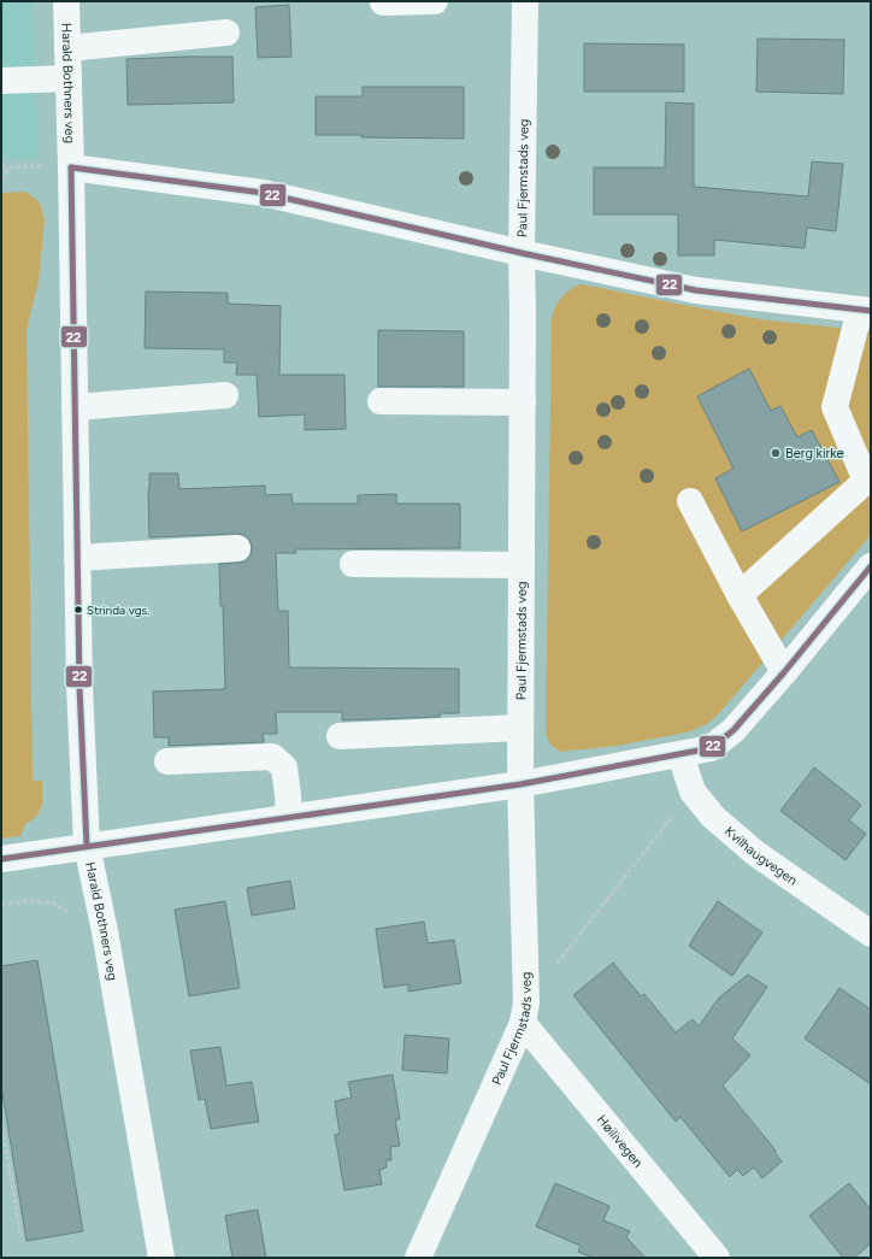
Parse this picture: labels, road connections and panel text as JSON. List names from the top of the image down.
{
  "streets": {
    "street": [
      "Harald Bothners veg",
      "Paul Fjermstads veg",
      "Kvilhaugvegen",
      "Høilivegen"
    ]
  },
  "crossings": [
    ["Paul Fjermstads veg", "Høilivegen"]
  ],
  "places": ["Berg kirke", "Strinda vgs."],
  "lines": ["transit line 22"]
}
